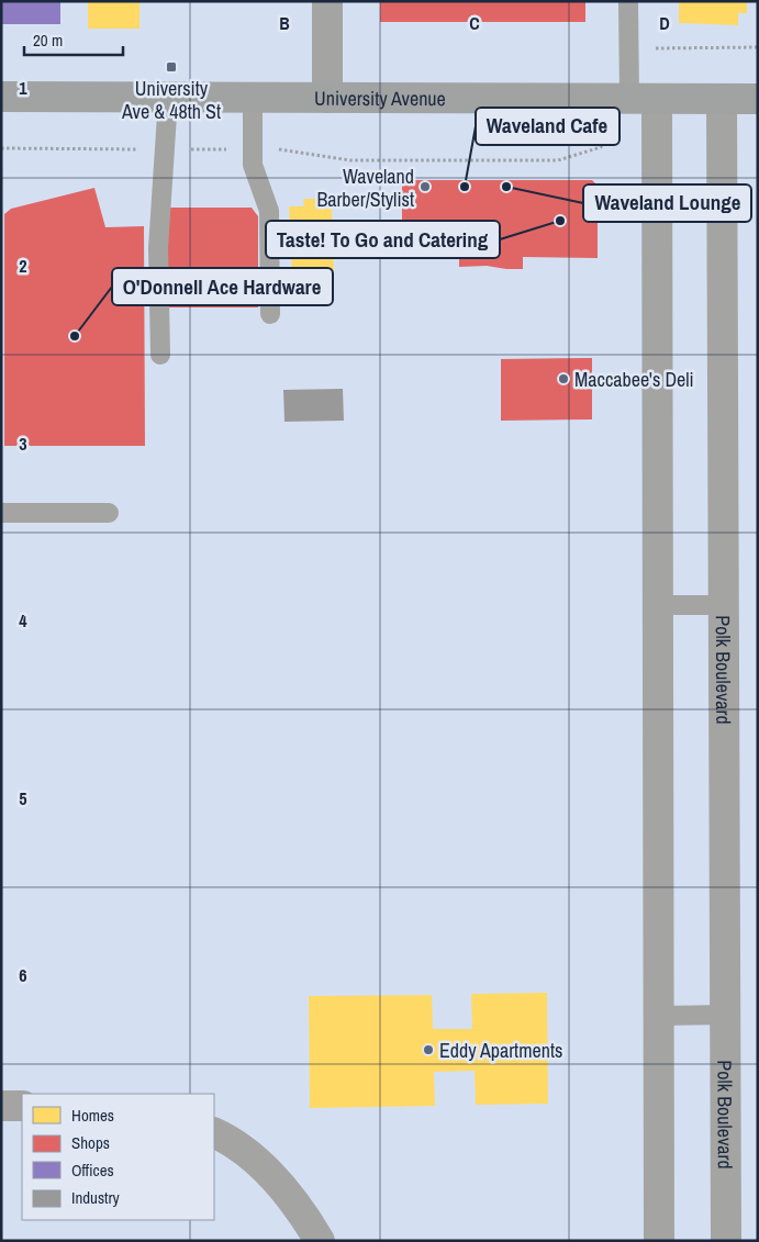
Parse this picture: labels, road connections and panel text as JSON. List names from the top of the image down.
{
  "streets": {
    "main road": ["University Avenue"],
    "street": ["Polk Boulevard"]
  },
  "crossings": [
    ["University Avenue", "Polk Boulevard"]
  ],
  "places": {
    "transit": ["University Ave & 48th St"],
    "other": [
      "Waveland Barber/Stylist",
      "Waveland Cafe",
      "Waveland Lounge",
      "Taste! To Go and Catering",
      "O'Donnell Ace Hardware",
      "Maccabee's Deli",
      "Eddy Apartments"
    ]
  },
  "legend": [
    "Homes",
    "Shops",
    "Offices",
    "Industry"
  ],
  "scale_bar": "20 m",
  "grid": {
    "columns": ["B", "C", "D"],
    "rows": [
      "1",
      "2",
      "3",
      "4",
      "5",
      "6"
    ]
  }
}
